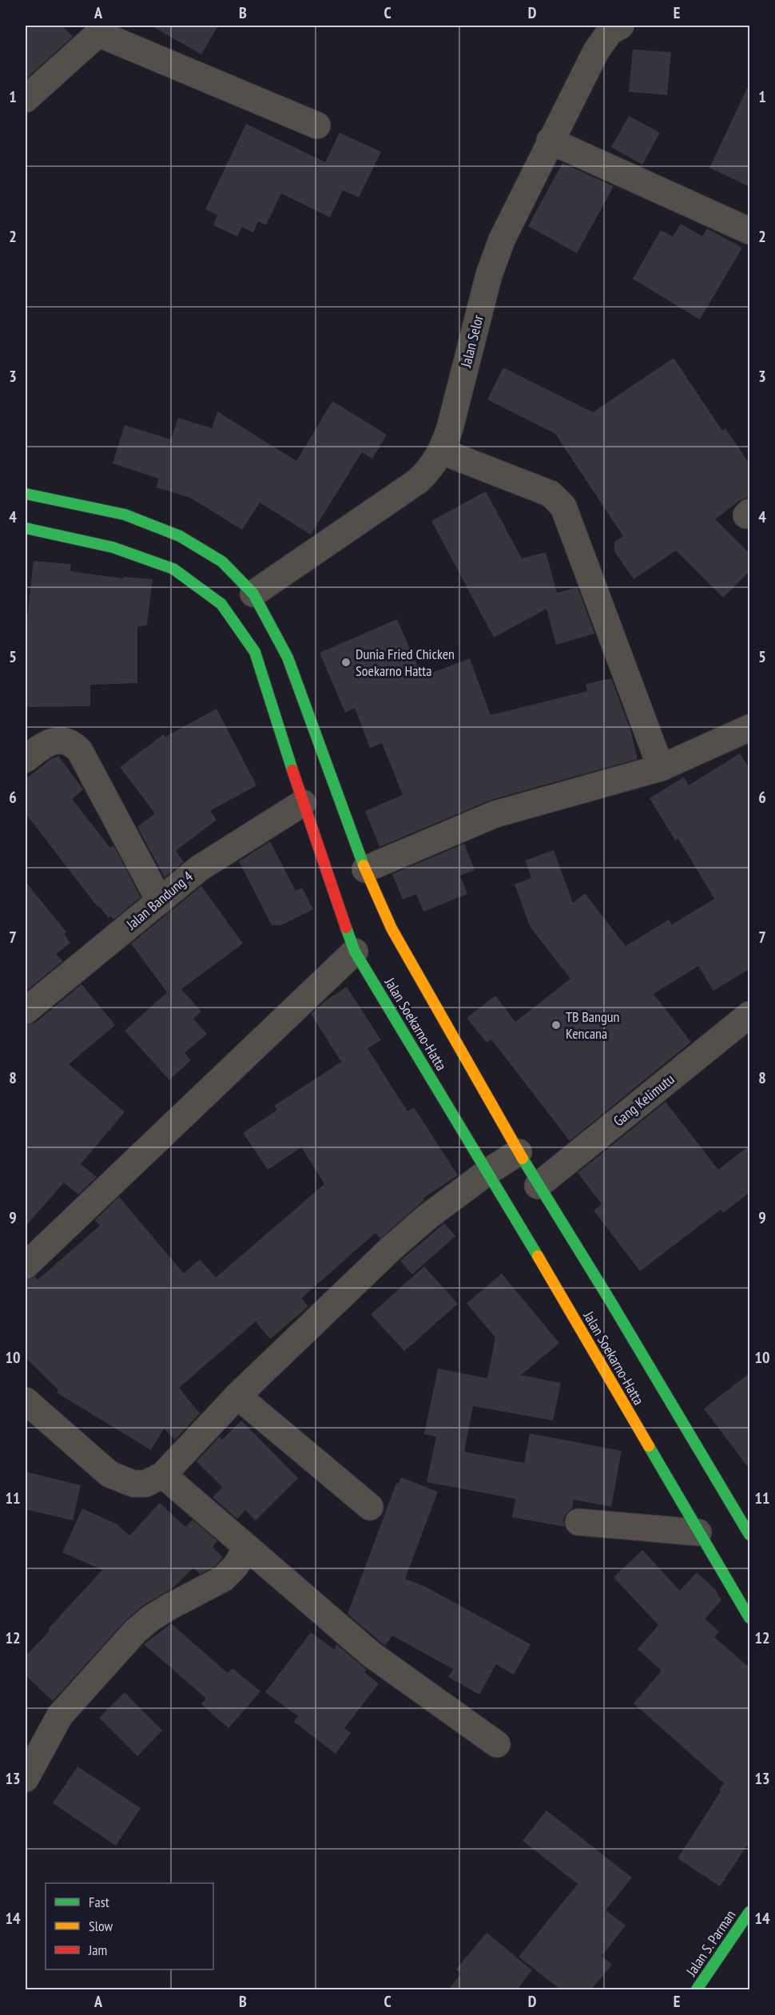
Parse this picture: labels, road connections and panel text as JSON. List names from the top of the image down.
{
  "streets": {
    "main road": ["Jalan Soekarno-Hatta", "Jalan S. Parman"],
    "street": ["Jalan Selor", "Jalan Bandung 4", "Gang Kelimutu"]
  },
  "crossings": [
    ["Jalan Selor", "Jalan Soekarno-Hatta"],
    ["Jalan Bandung 4", "Jalan Soekarno-Hatta"],
    ["Jalan Soekarno-Hatta", "Gang Kelimutu"]
  ],
  "places": ["Dunia Fried Chicken Soekarno Hatta", "TB Bangun Kencana"],
  "legend": ["Fast", "Slow", "Jam"],
  "grid": {
    "columns": [
      "A",
      "B",
      "C",
      "D",
      "E"
    ],
    "rows": [
      "1",
      "2",
      "3",
      "4",
      "5",
      "6",
      "7",
      "8",
      "9",
      "10",
      "11",
      "12",
      "13",
      "14"
    ]
  }
}
